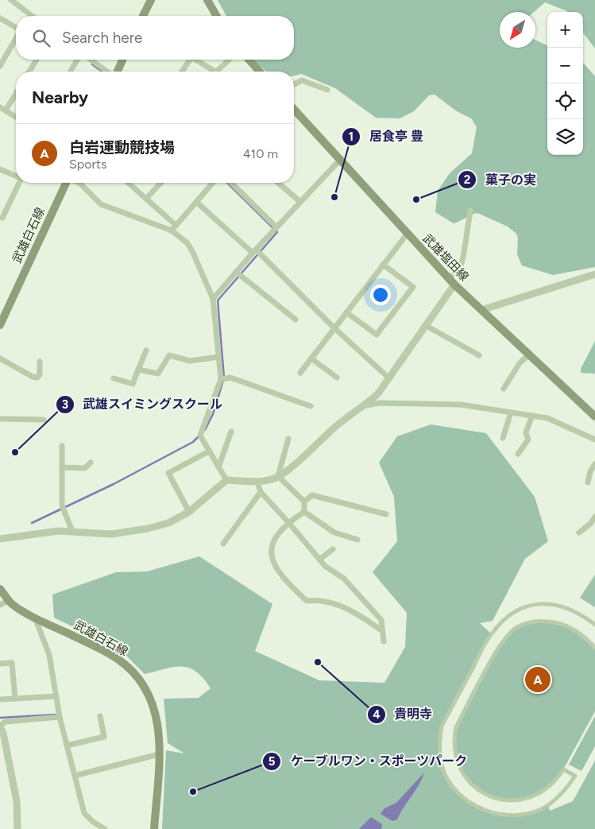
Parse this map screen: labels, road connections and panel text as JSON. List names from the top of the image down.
{
  "streets": {
    "main road": ["武雄白石線", "武雄塩田線"]
  },
  "places": [
    "居食亭 豊",
    "菓子の実",
    "武雄スイミングスクール",
    "貴明寺",
    "ケーブルワン・スポーツパーク"
  ],
  "north": "bottom left",
  "page": {
    "map_buttons": ["+", "−"],
    "search": "Search here",
    "heading": "Nearby",
    "list": [
      {
        "mark": "A",
        "name": "白岩運動競技場",
        "note": "Sports",
        "value": "410 m"
      }
    ],
    "pins": "A"
  }
}
